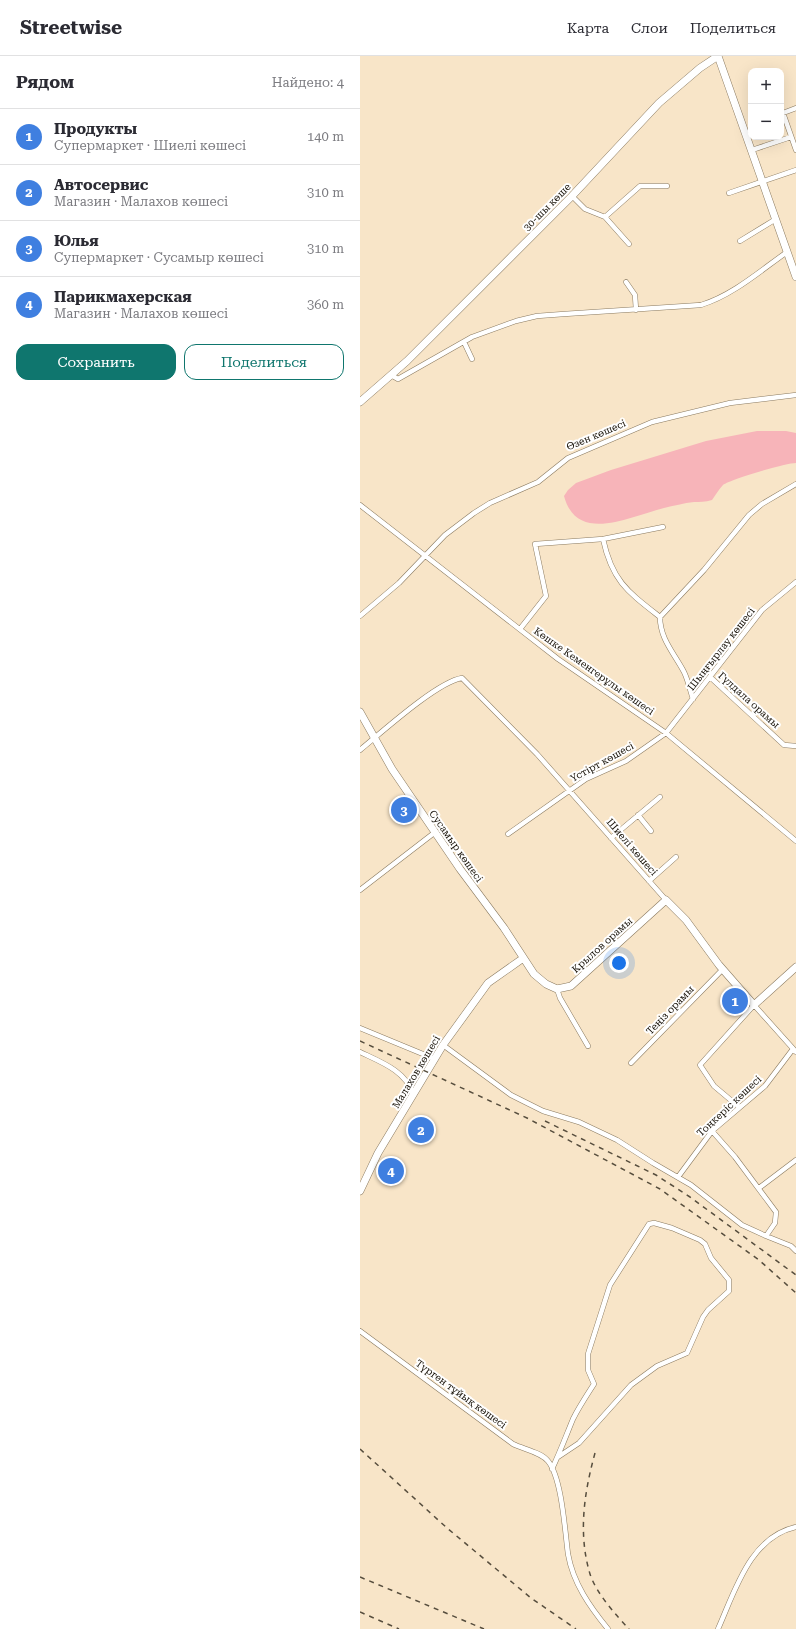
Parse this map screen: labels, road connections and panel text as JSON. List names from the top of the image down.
{
  "streets": {
    "main road": [
      "30-шы көше",
      "Сусамыр көшесі",
      "Шиелі көшесі",
      "Крылов орамы",
      "Малахов көшесі"
    ],
    "street": [
      "Өзен көшесі",
      "Шыңғырлау көшесі",
      "Көшке Кеменгерұлы көшесі",
      "Гүлдала орамы",
      "Үстірт көшесі",
      "Теңіз орамы",
      "Тоңкерiс көшесі",
      "Түрген тұйық көшесі"
    ]
  },
  "crossings": [
    ["Өзен көшесі", "Көшке Кеменгерұлы көшесі"],
    ["Шыңғырлау көшесі", "Көшке Кеменгерұлы көшесі"],
    ["Шыңғырлау көшесі", "Гүлдала орамы"],
    ["Шыңғырлау көшесі", "Үстірт көшесі"],
    ["Көшке Кеменгерұлы көшесі", "Үстірт көшесі"],
    ["Үстірт көшесі", "Шиелі көшесі"],
    ["Сусамыр көшесі", "Шиелі көшесі"],
    ["Сусамыр көшесі", "Крылов орамы"],
    ["Сусамыр көшесі", "Малахов көшесі"],
    ["Шиелі көшесі", "Крылов орамы"],
    ["Шиелі көшесі", "Теңіз орамы"],
    ["Шиелі көшесі", "Тоңкерiс көшесі"]
  ],
  "page": {
    "header": "Streetwise",
    "nav": ["Карта", "Слои", "Поделиться"],
    "heading": ["Рядом", "Найдено: 4"],
    "map_buttons": ["+", "−"],
    "list": [
      {
        "mark": "1",
        "name": "Продукты",
        "note": "Супермаркет · Шиелі көшесі",
        "value": "140 m"
      },
      {
        "mark": "2",
        "name": "Автосервис",
        "note": "Магазин · Малахов көшесі",
        "value": "310 m"
      },
      {
        "mark": "3",
        "name": "Юлья",
        "note": "Супермаркет · Сусамыр көшесі",
        "value": "310 m"
      },
      {
        "mark": "4",
        "name": "Парикмахерская",
        "note": "Магазин · Малахов көшесі",
        "value": "360 m"
      }
    ],
    "buttons": ["Сохранить", "Поделиться"],
    "pins": [
      "3",
      "1",
      "2",
      "4"
    ]
  }
}
